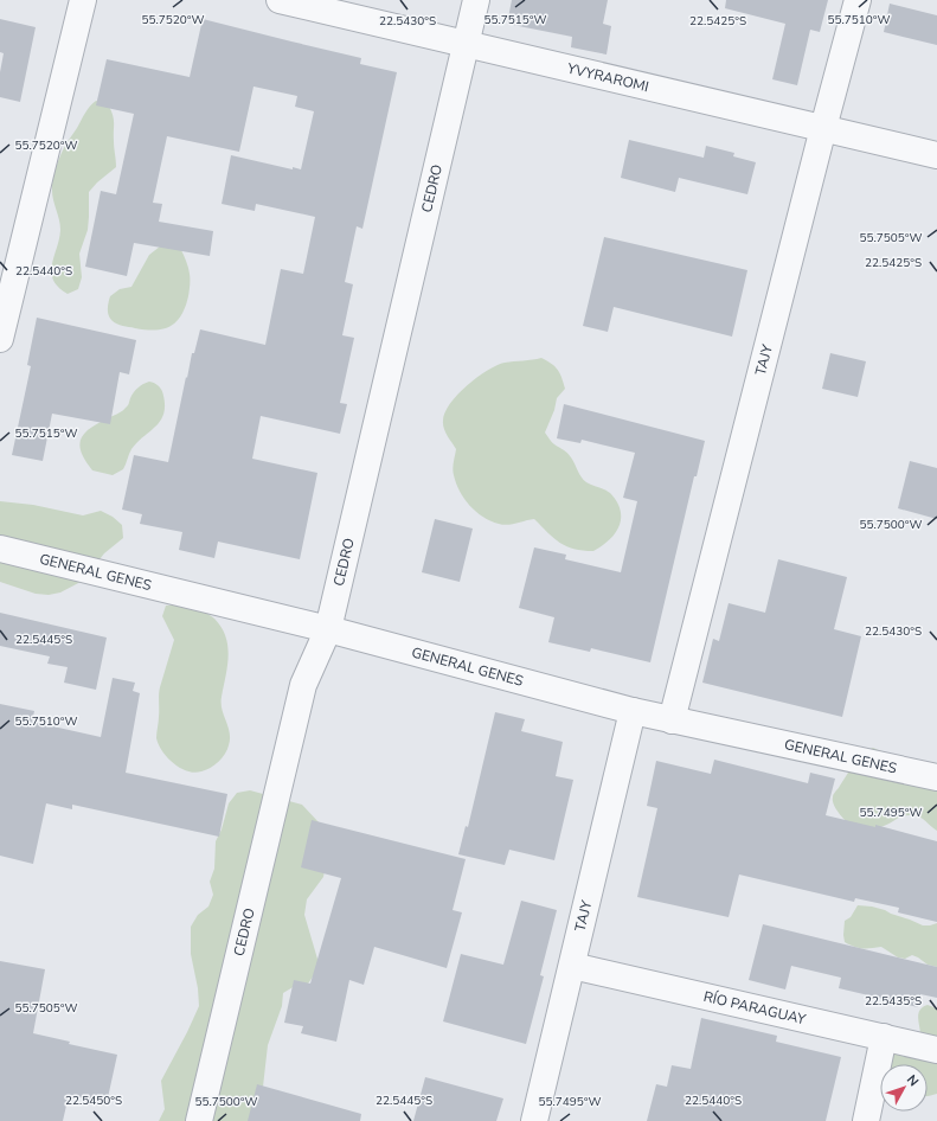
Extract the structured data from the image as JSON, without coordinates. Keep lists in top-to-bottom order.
{
  "streets": {
    "street": [
      "YVYRAROMI",
      "CEDRO",
      "TAJY",
      "GENERAL GENES",
      "RÍO PARAGUAY"
    ]
  },
  "crossings": [
    ["YVYRAROMI", "CEDRO"],
    ["YVYRAROMI", "TAJY"],
    ["CEDRO", "GENERAL GENES"],
    ["TAJY", "GENERAL GENES"],
    ["TAJY", "RÍO PARAGUAY"]
  ],
  "north": "top right",
  "coordinates": [
    "55.7520°W",
    "55.7515°W",
    "55.7510°W",
    "22.5430°S",
    "22.5425°S",
    "55.7505°W",
    "22.5440°S",
    "55.7500°W",
    "22.5445°S",
    "55.7495°W",
    "22.5435°S",
    "22.5450°S"
  ]
}
